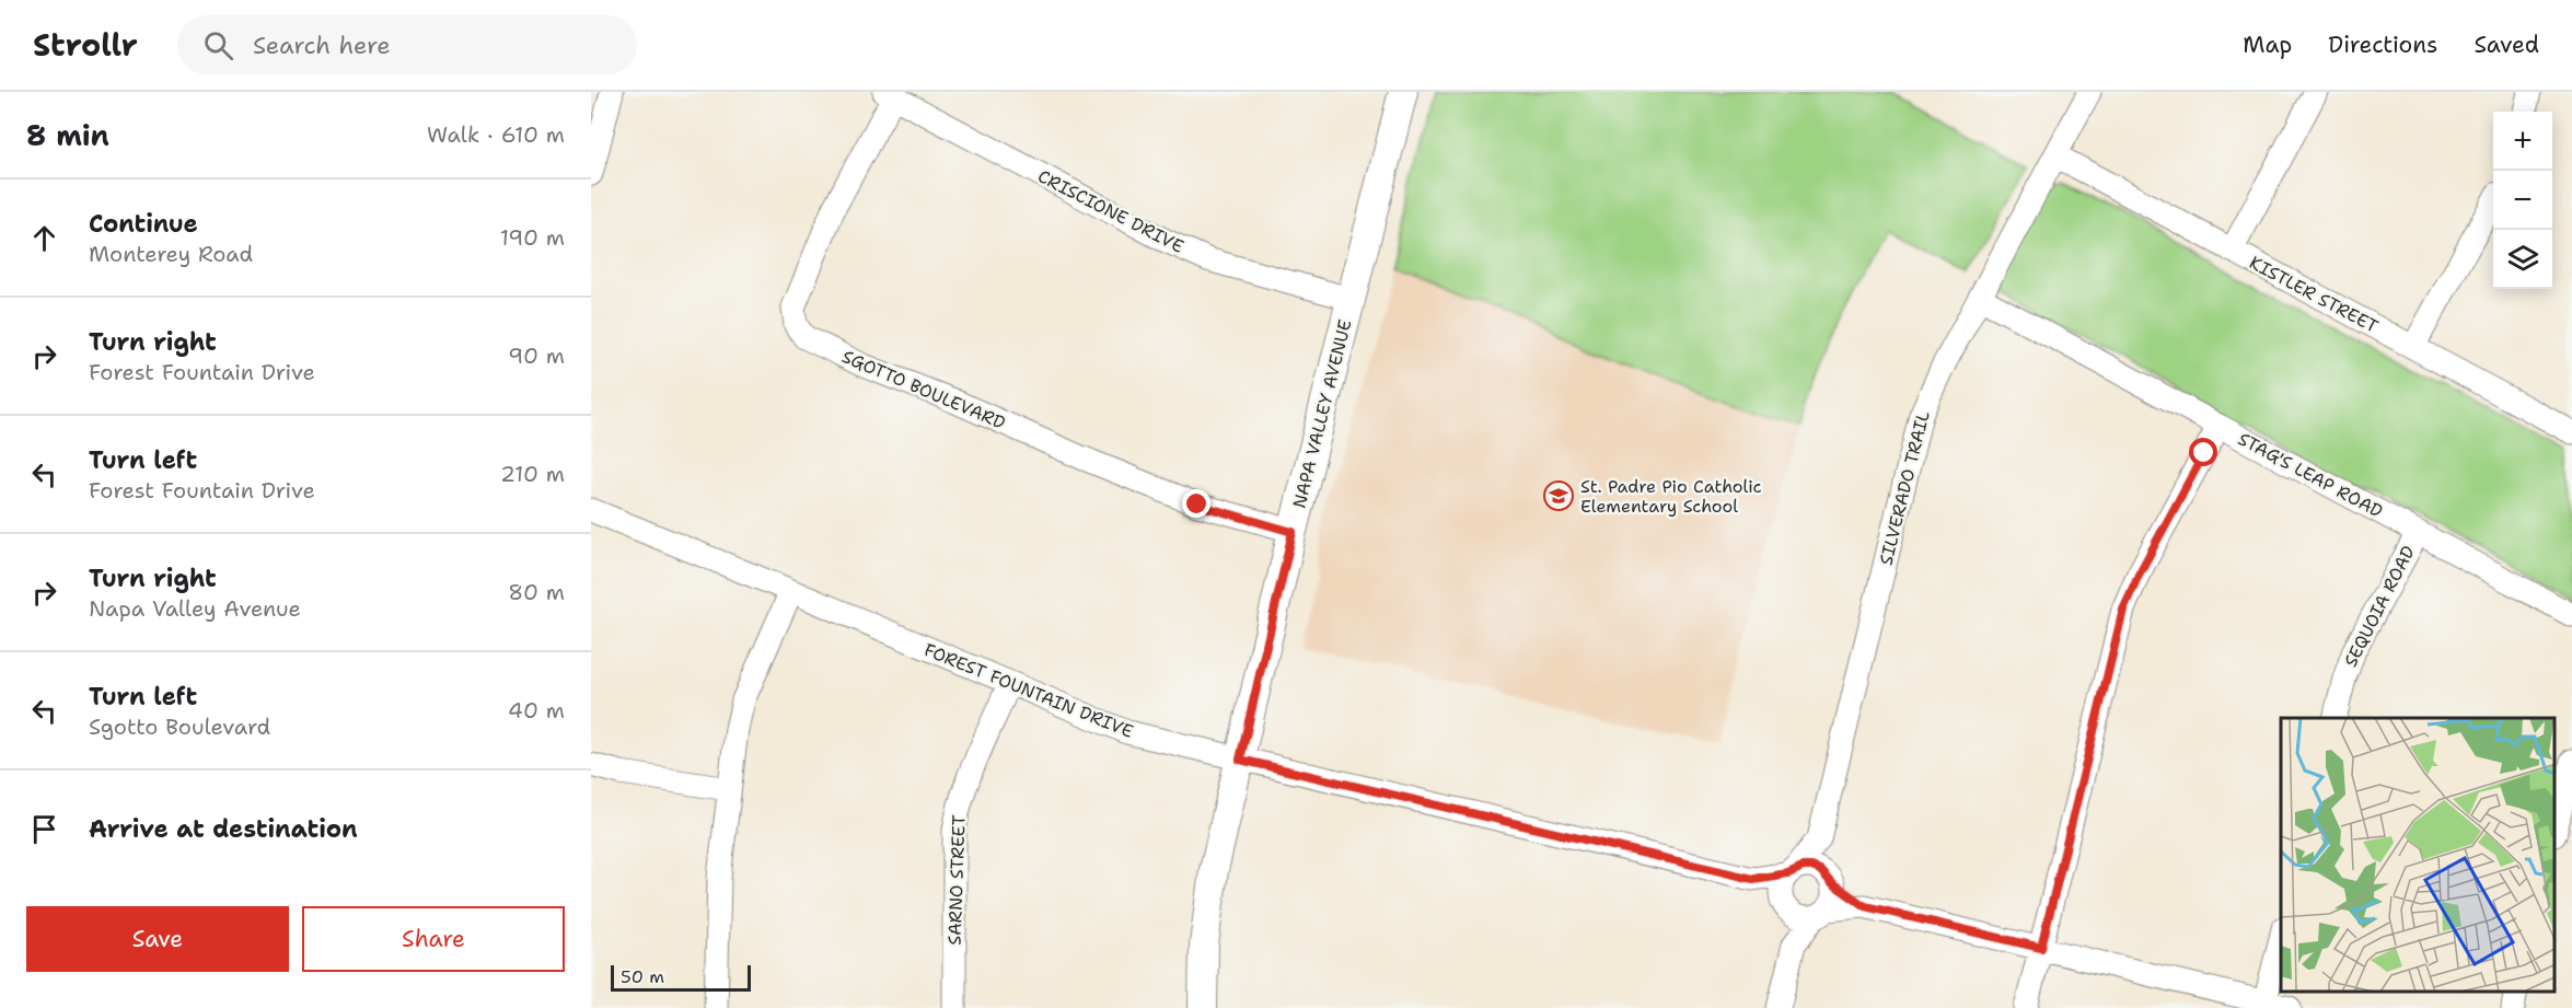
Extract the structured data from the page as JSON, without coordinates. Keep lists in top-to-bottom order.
{
  "streets": {
    "street": [
      "CRISCIONE DRIVE",
      "KISTLER STREET",
      "SGOTTO BOULEVARD",
      "NAPA VALLEY AVENUE",
      "STAG'S LEAP ROAD",
      "SILVERADO TRAIL",
      "SEQUOIA ROAD",
      "FOREST FOUNTAIN DRIVE",
      "SARNO STREET"
    ]
  },
  "crossings": [
    ["CRISCIONE DRIVE", "SGOTTO BOULEVARD"],
    ["CRISCIONE DRIVE", "NAPA VALLEY AVENUE"],
    ["KISTLER STREET", "SILVERADO TRAIL"],
    ["SGOTTO BOULEVARD", "NAPA VALLEY AVENUE"],
    ["NAPA VALLEY AVENUE", "FOREST FOUNTAIN DRIVE"],
    ["STAG'S LEAP ROAD", "SILVERADO TRAIL"],
    ["STAG'S LEAP ROAD", "SEQUOIA ROAD"],
    ["SILVERADO TRAIL", "FOREST FOUNTAIN DRIVE"],
    ["FOREST FOUNTAIN DRIVE", "SARNO STREET"]
  ],
  "places": {
    "school or university": ["St. Padre Pio Catholic Elementary School"]
  },
  "scale_bar": "50 m",
  "page": {
    "header": "Strollr",
    "search": "Search here",
    "nav": ["Map", "Directions", "Saved"],
    "heading": ["8 min", "Walk · 610 m"],
    "map_buttons": ["+", "−"],
    "list": [
      ["Continue", "Monterey Road", "190 m"],
      ["Turn right", "Forest Fountain Drive", "90 m"],
      ["Turn left", "Forest Fountain Drive", "210 m"],
      ["Turn right", "Napa Valley Avenue", "80 m"],
      ["Turn left", "Sgotto Boulevard", "40 m"],
      "Arrive at destination"
    ],
    "buttons": ["Save", "Share"],
    "scale": "50 m"
  }
}
